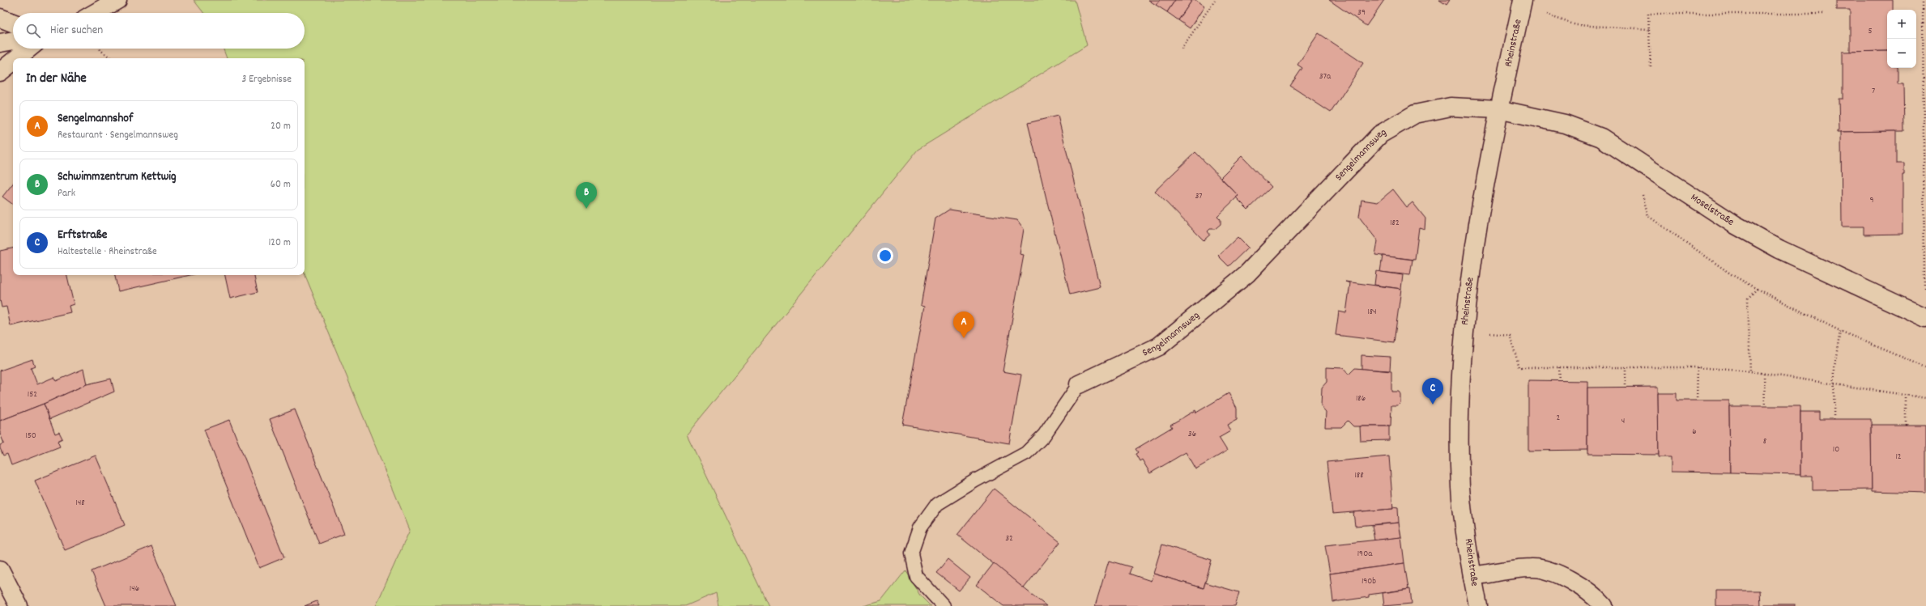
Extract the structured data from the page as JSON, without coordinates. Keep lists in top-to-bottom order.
{
  "streets": {
    "street": ["Rheinstraße", "Sengelmannsweg", "Moselstraße"]
  },
  "crossings": [
    ["Rheinstraße", "Sengelmannsweg"],
    ["Rheinstraße", "Moselstraße"],
    ["Sengelmannsweg", "Moselstraße"]
  ],
  "house_numbers": [
    "39",
    "5",
    "37a",
    "7",
    "37",
    "9",
    "182",
    "184",
    "152",
    "186",
    "2",
    "4",
    "6",
    "36",
    "150",
    "8",
    "10",
    "12",
    "188",
    "148",
    "32",
    "190a",
    "190b",
    "146"
  ],
  "page": {
    "map_buttons": ["+", "−"],
    "search": "Hier suchen",
    "heading": ["In der Nähe", "3 Ergebnisse"],
    "list": [
      {
        "mark": "A",
        "name": "Sengelmannshof",
        "note": "Restaurant · Sengelmannsweg",
        "value": "20 m"
      },
      {
        "mark": "B",
        "name": "Schwimmzentrum Kettwig",
        "note": "Park",
        "value": "60 m"
      },
      {
        "mark": "C",
        "name": "Erftstraße",
        "note": "Haltestelle · Rheinstraße",
        "value": "120 m"
      }
    ],
    "pins": ["B", "A", "C"]
  }
}
